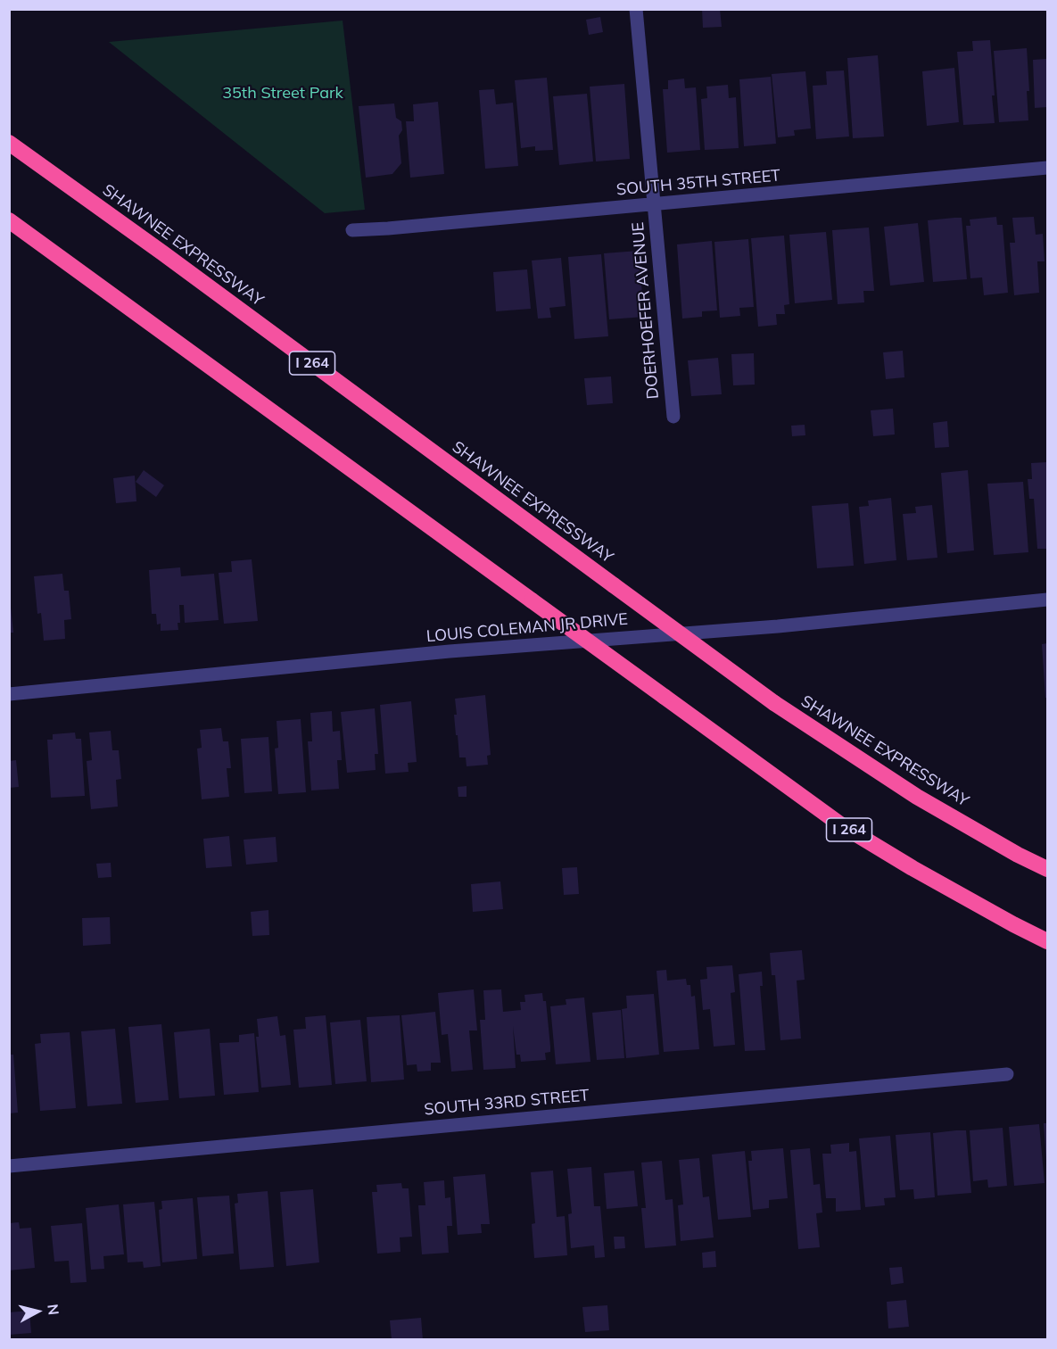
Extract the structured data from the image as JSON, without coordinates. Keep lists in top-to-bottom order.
{
  "streets": {
    "highway": ["SHAWNEE EXPRESSWAY", "I 264"],
    "street": [
      "SOUTH 35TH STREET",
      "DOERHOEFER AVENUE",
      "LOUIS COLEMAN JR DRIVE",
      "SOUTH 33RD STREET"
    ]
  },
  "crossings": [
    ["SOUTH 35TH STREET", "DOERHOEFER AVENUE"]
  ],
  "parks": ["35th Street Park"],
  "north": "right"
}
